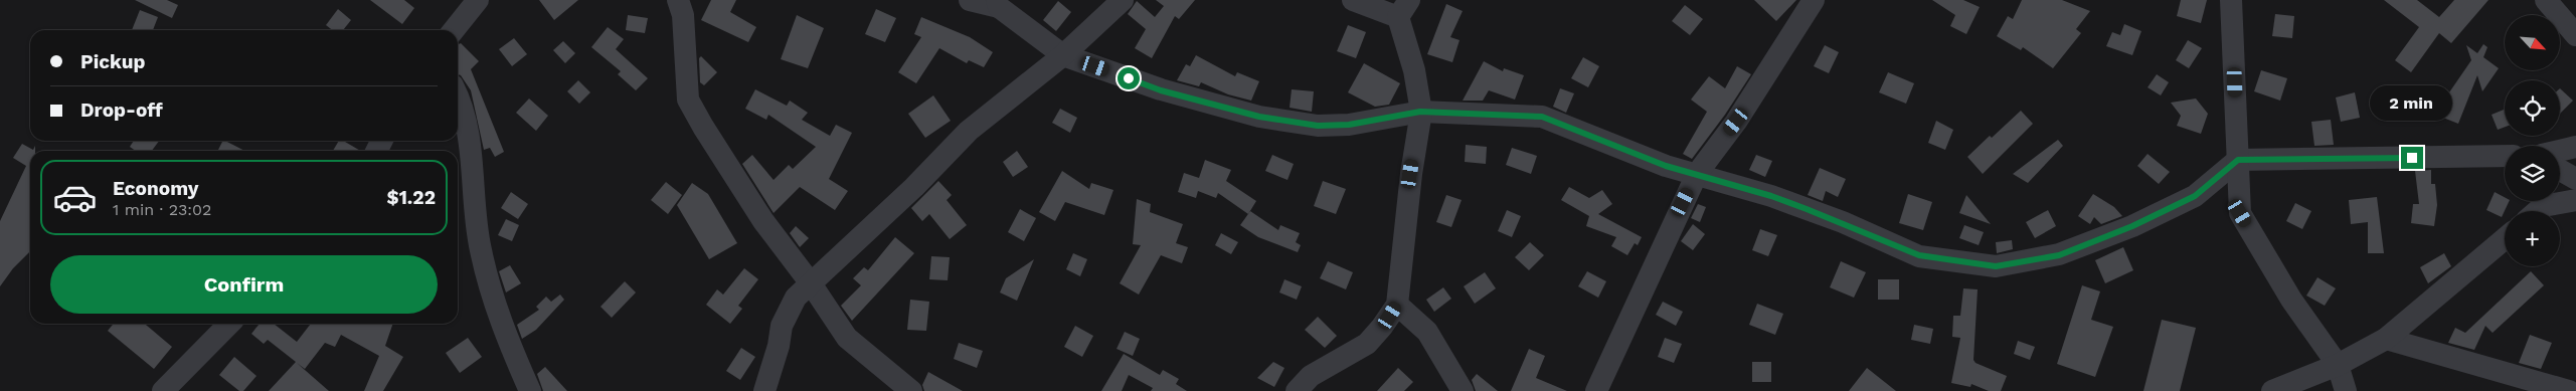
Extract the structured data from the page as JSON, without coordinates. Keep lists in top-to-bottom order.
{
  "north": "bottom right",
  "page": {
    "map_buttons": "+",
    "banner": ["Pickup", "Drop-off"],
    "bubble": "2 min",
    "list": [
      {
        "name": "Economy",
        "note": "1 min · 23:02",
        "value": "$1.22"
      }
    ],
    "buttons": "Confirm"
  }
}
